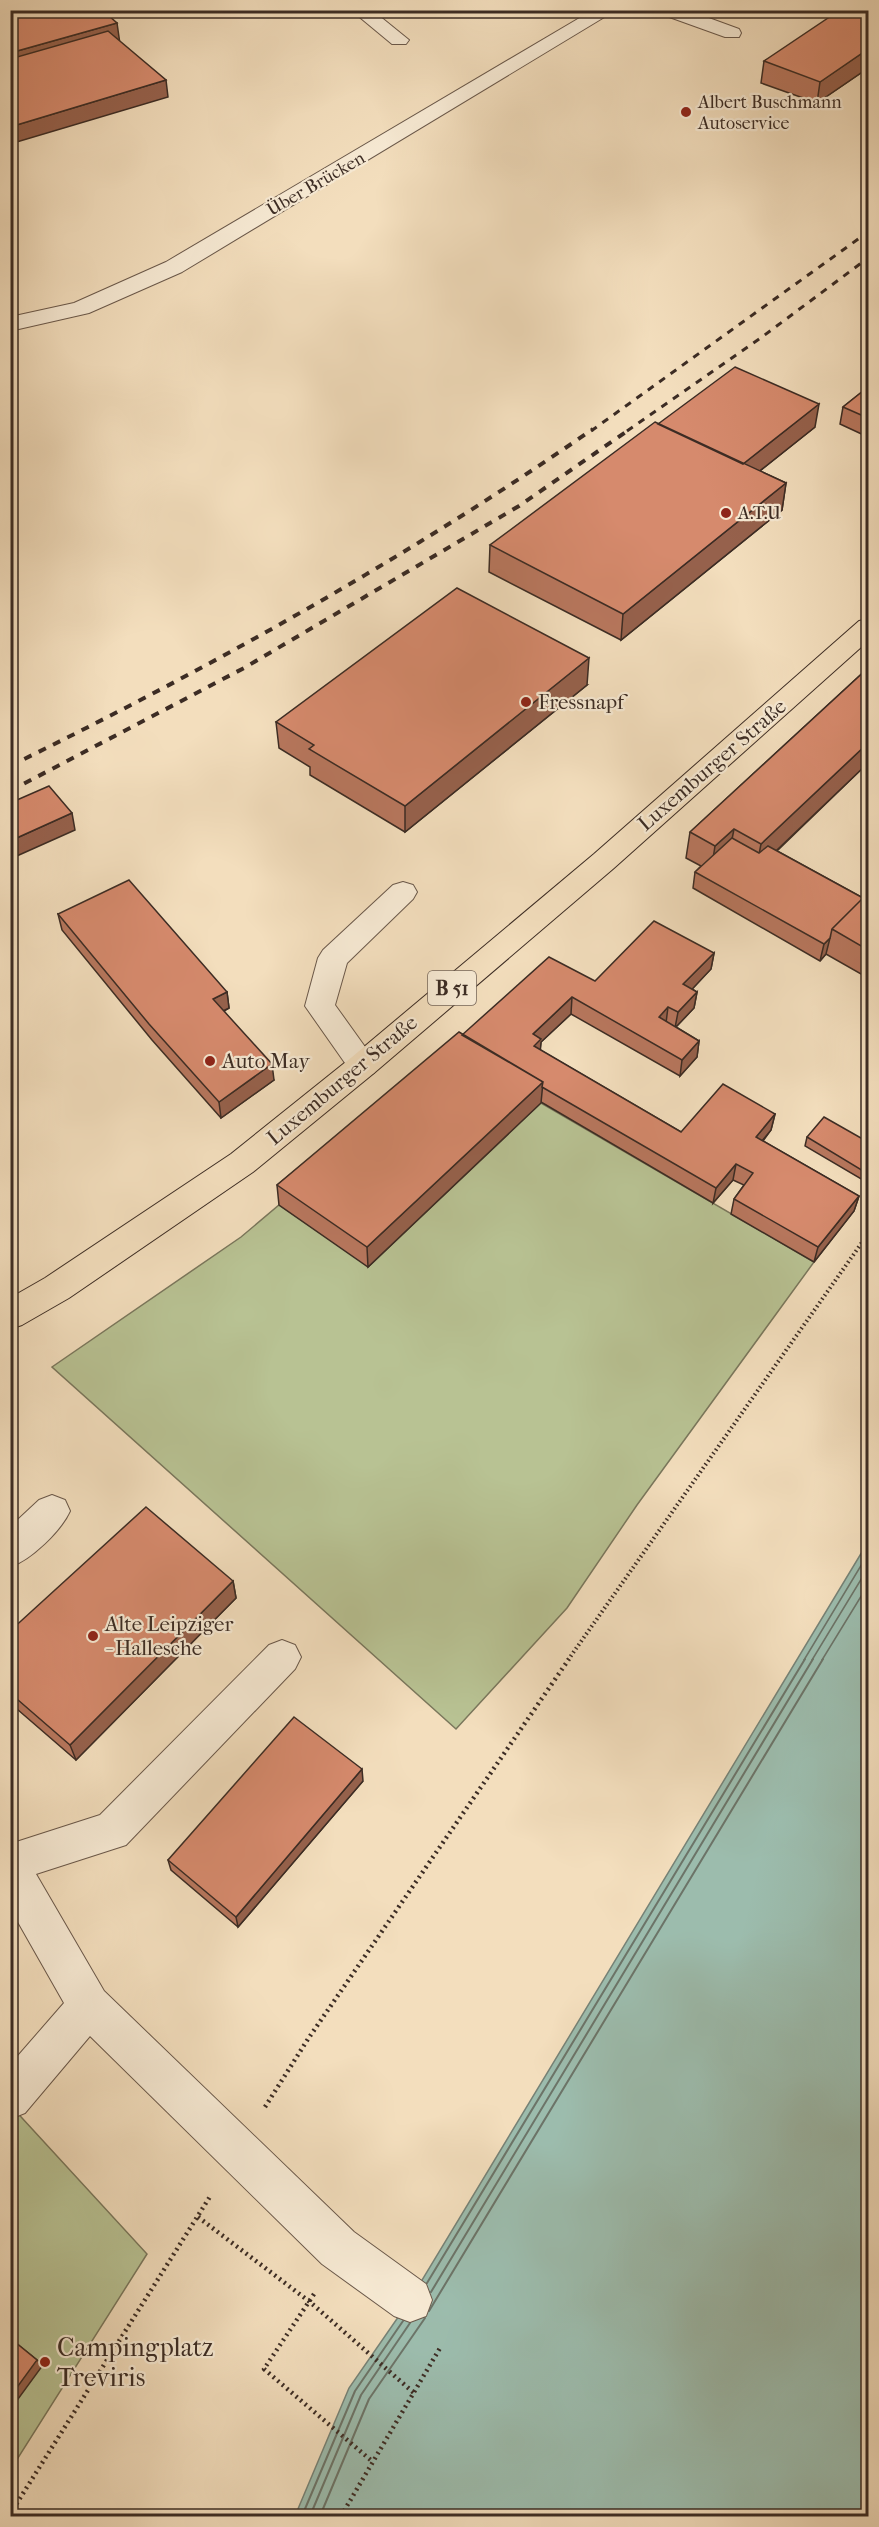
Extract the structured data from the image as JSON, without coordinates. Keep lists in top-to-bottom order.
{
  "streets": {
    "main road": ["Luxemburger Straße", "B 51"],
    "street": ["Über Brücken"]
  },
  "places": [
    "Albert Buschmann Autoservice",
    "A.T.U",
    "Fressnapf",
    "Auto May",
    "Alte Leipziger - Hallesche",
    "Campingplatz Treviris"
  ]
}
